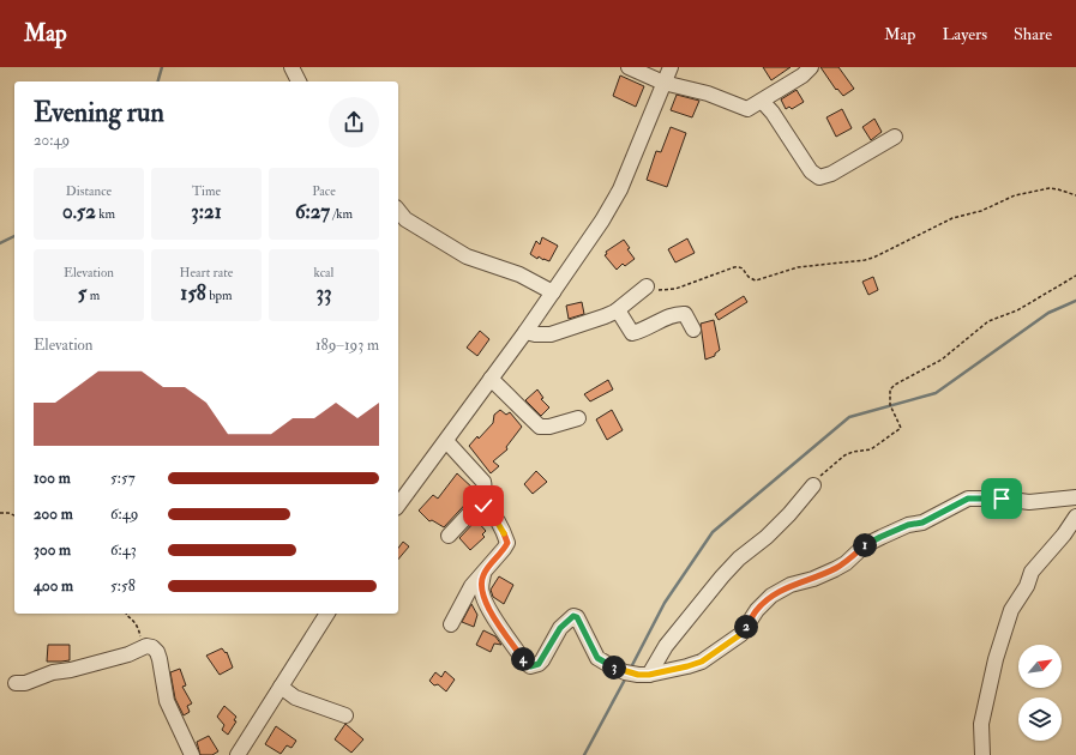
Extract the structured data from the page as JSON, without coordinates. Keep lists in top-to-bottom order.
{
  "north": "top right",
  "page": {
    "header": "Map",
    "nav": ["Map", "Layers", "Share"],
    "heading": ["Evening run", "20:49"],
    "stats": [
      ["Distance", "0.52 km"],
      ["Time", "3:21"],
      ["Pace", "6:27 /km"],
      ["Elevation", "5 m"],
      ["Heart rate", "158 bpm"],
      ["kcal", "33"]
    ],
    "chart": ["Elevation", "189–193 m"],
    "list": [
      {
        "name": "100 m",
        "note": "5:57"
      },
      {
        "name": "200 m",
        "note": "6:49"
      },
      {
        "name": "300 m",
        "note": "6:43"
      },
      {
        "name": "400 m",
        "note": "5:58"
      }
    ],
    "pins": [
      "1",
      "2",
      "4",
      "3"
    ]
  }
}
